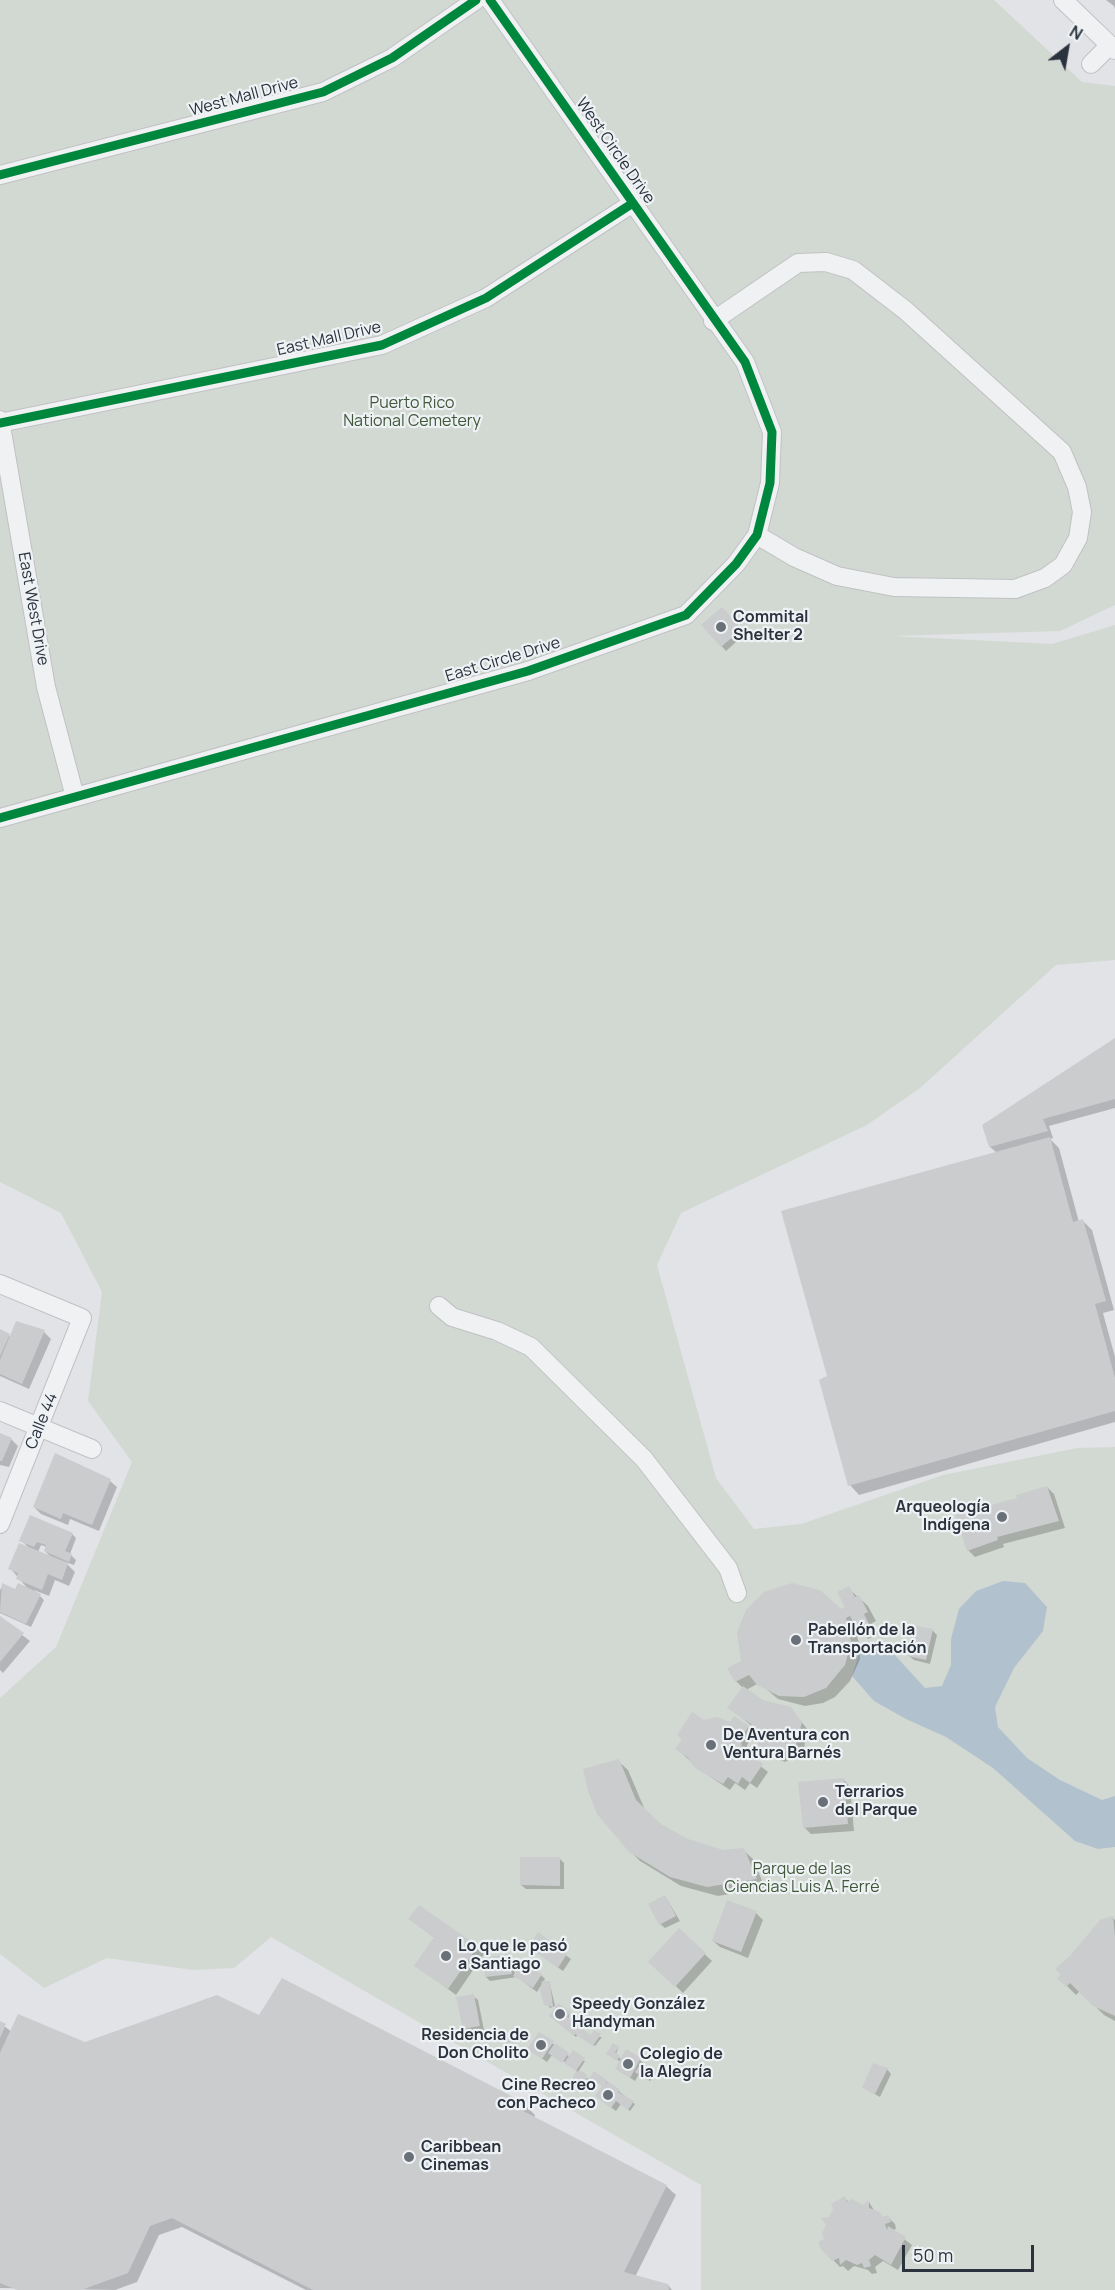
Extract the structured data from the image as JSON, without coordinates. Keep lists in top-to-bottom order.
{
  "streets": {
    "street": [
      "West Mall Drive",
      "West Circle Drive",
      "East Mall Drive",
      "East West Drive",
      "East Circle Drive",
      "Calle 44"
    ]
  },
  "crossings": [
    ["West Circle Drive", "East Mall Drive"],
    ["West Circle Drive", "East Circle Drive"],
    ["East Mall Drive", "East West Drive"],
    ["East West Drive", "East Circle Drive"]
  ],
  "parks": ["Puerto Rico National Cemetery", "Parque de las Ciencias Luis A. Ferré"],
  "places": [
    "Commital Shelter 2",
    "Arqueología Indígena",
    "Pabellón de la Transportación",
    "De Aventura con Ventura Barnés",
    "Terrarios del Parque",
    "Lo que le pasó a Santiago",
    "Speedy González Handyman",
    "Residencia de Don Cholito",
    "Colegio de la Alegría",
    "Cine Recreo con Pacheco",
    "Caribbean Cinemas"
  ],
  "scale_bar": "50 m",
  "north": "top right"
}
